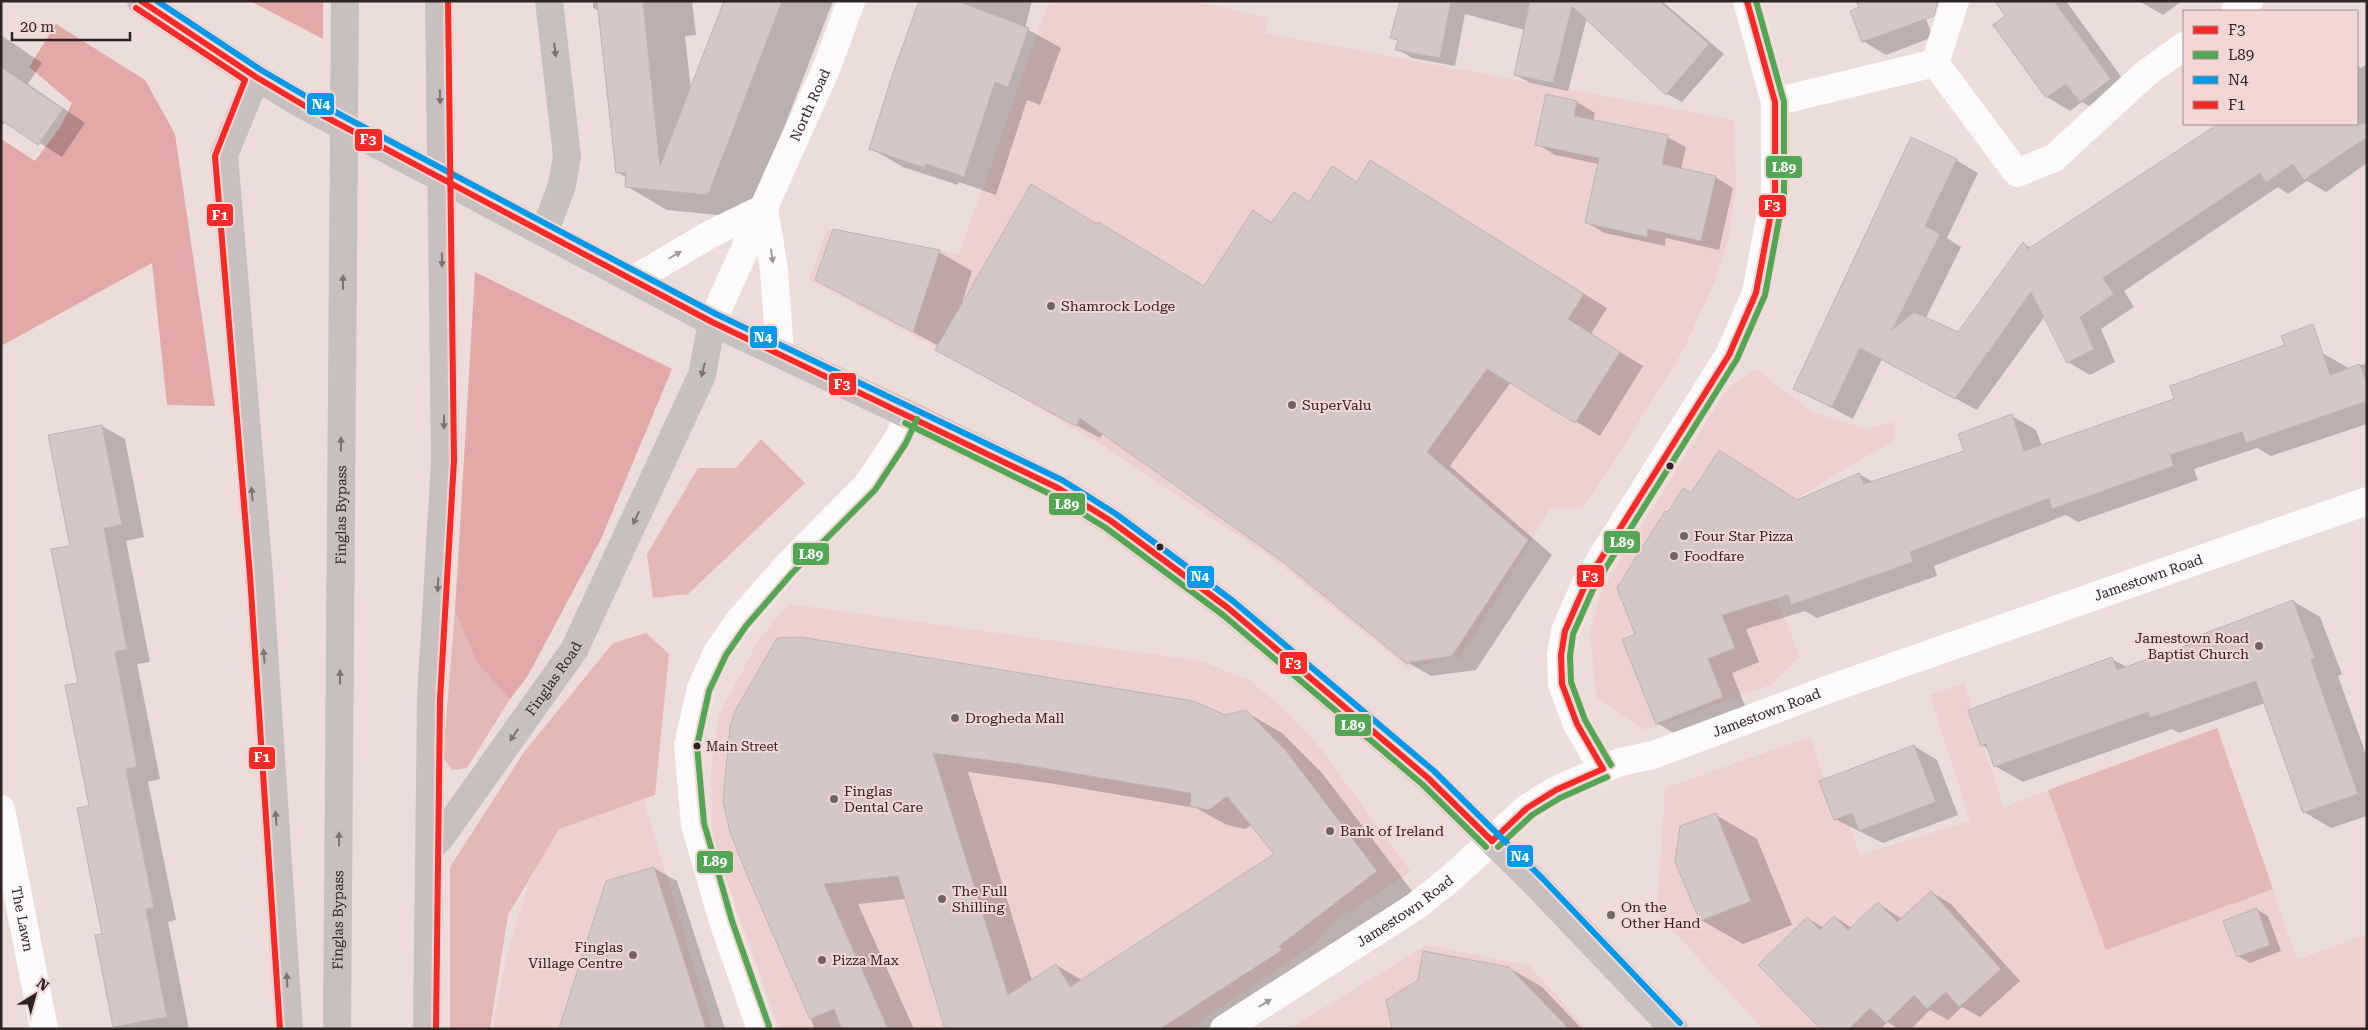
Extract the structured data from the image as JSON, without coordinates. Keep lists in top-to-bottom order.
{
  "streets": {
    "main road": ["Finglas Bypass", "Finglas Road"],
    "street": ["North Road", "Jamestown Road", "The Lawn"]
  },
  "crossings": [
    ["North Road", "Finglas Road"]
  ],
  "one_way": ["Finglas Road"],
  "places": [
    "Shamrock Lodge",
    "SuperValu",
    "Four Star Pizza",
    "Foodfare",
    "Jamestown Road Baptist Church",
    "Drogheda Mall",
    "Main Street",
    "Finglas Dental Care",
    "Bank of Ireland",
    "The Full Shilling",
    "On the Other Hand",
    "Finglas Village Centre",
    "Pizza Max"
  ],
  "lines": [
    "transit line F3",
    "transit line L89",
    "transit line N4",
    "transit line F1"
  ],
  "legend": [
    "F3",
    "L89",
    "N4",
    "F1"
  ],
  "scale_bar": "20 m",
  "north": "top right"
}
